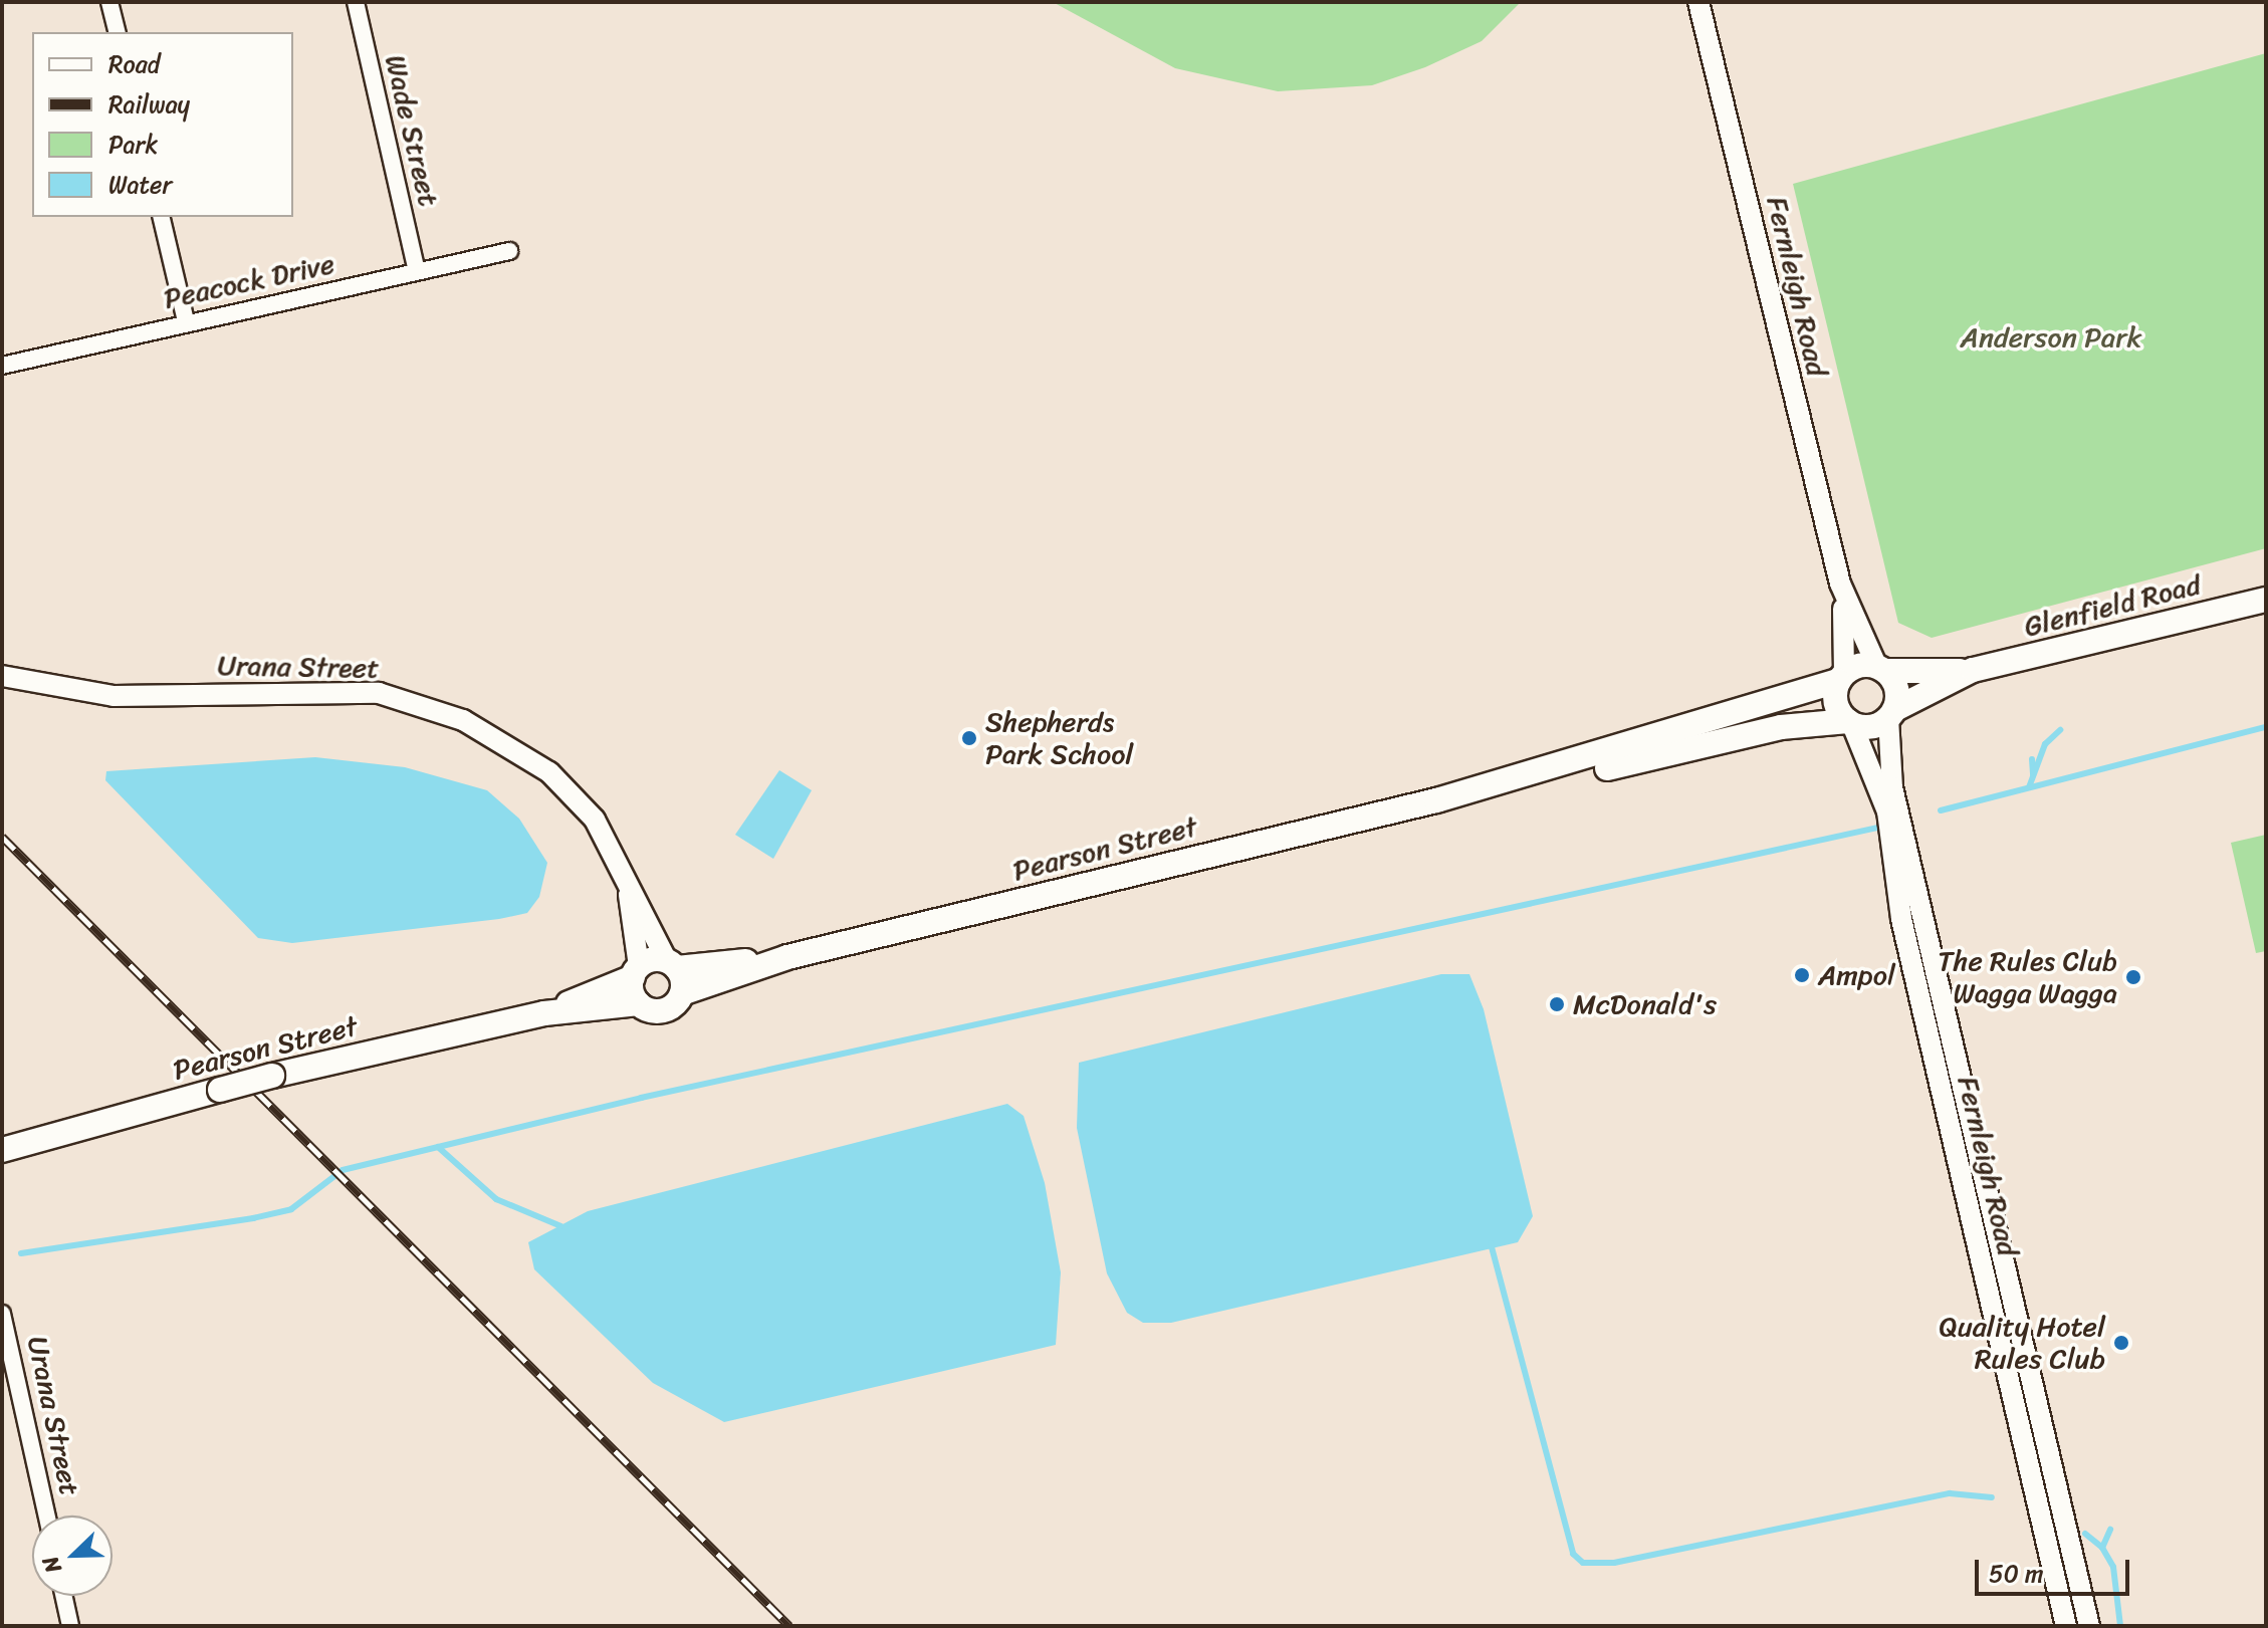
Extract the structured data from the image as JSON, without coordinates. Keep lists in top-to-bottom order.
{
  "streets": {
    "main road": ["Glenfield Road", "Pearson Street"],
    "street": [
      "Wade Street",
      "Peacock Drive",
      "Fernleigh Road",
      "Urana Street"
    ]
  },
  "crossings": [
    ["Wade Street", "Peacock Drive"],
    ["Fernleigh Road", "Glenfield Road"],
    ["Fernleigh Road", "Pearson Street"],
    ["Glenfield Road", "Pearson Street"],
    ["Urana Street", "Pearson Street"]
  ],
  "parks": ["Anderson Park"],
  "places": [
    "Shepherds Park School",
    "Ampol",
    "The Rules Club Wagga Wagga",
    "McDonald's",
    "Quality Hotel Rules Club"
  ],
  "legend": [
    "Road",
    "Railway",
    "Park",
    "Water"
  ],
  "scale_bar": "50 m",
  "north": "bottom left"
}
